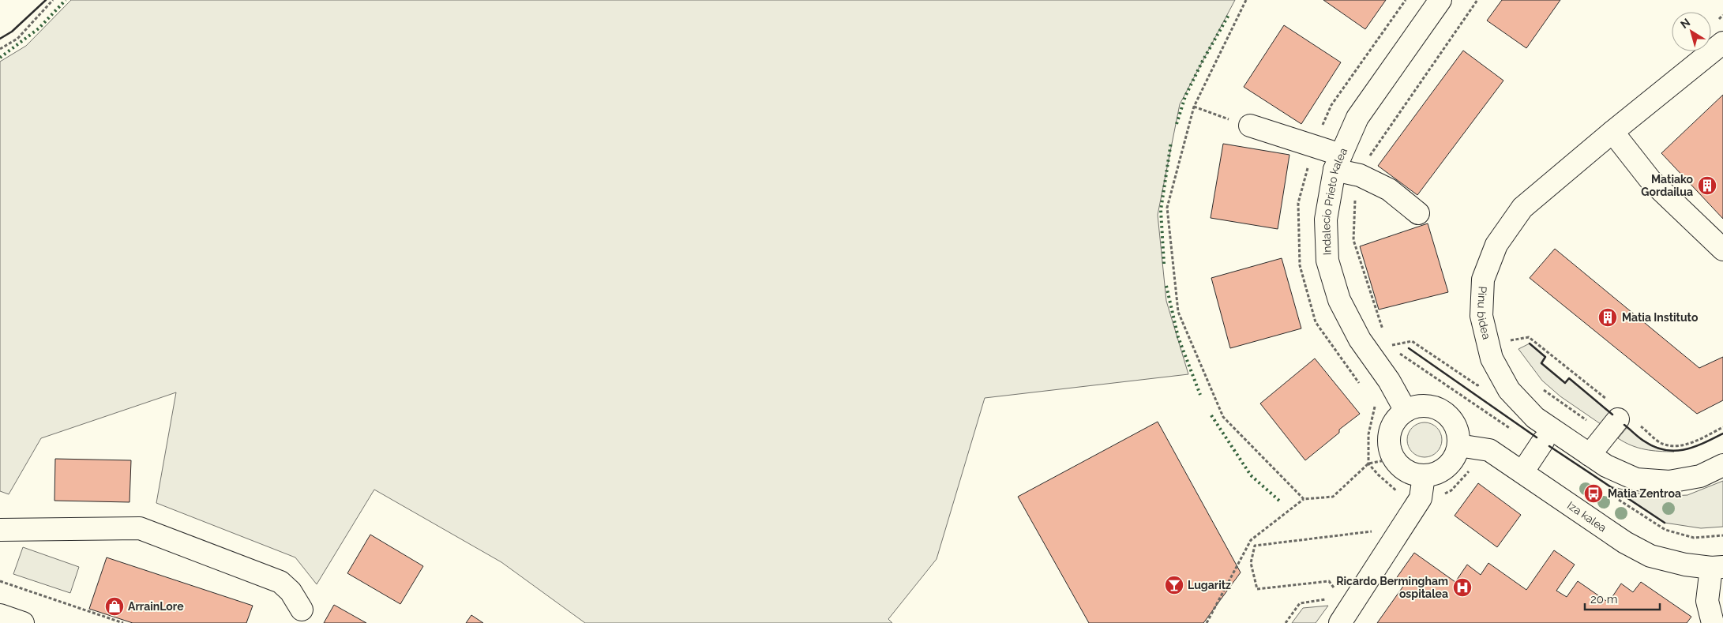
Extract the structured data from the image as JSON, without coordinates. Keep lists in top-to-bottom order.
{
  "streets": {
    "street": ["Indalecio Prieto kalea", "Pinu bidea", "Iza kalea"]
  },
  "crossings": [
    ["Indalecio Prieto kalea", "Iza kalea"]
  ],
  "places": {
    "building": ["Matiako Gordailua", "Matia Instituto"],
    "bus stop": ["Matia Zentroa"],
    "bar": ["Lugaritz"],
    "hospital": ["Ricardo Bermingham ospitalea"],
    "shop": ["ArrainLore"]
  },
  "scale_bar": "20 m",
  "north": "top left"
}
